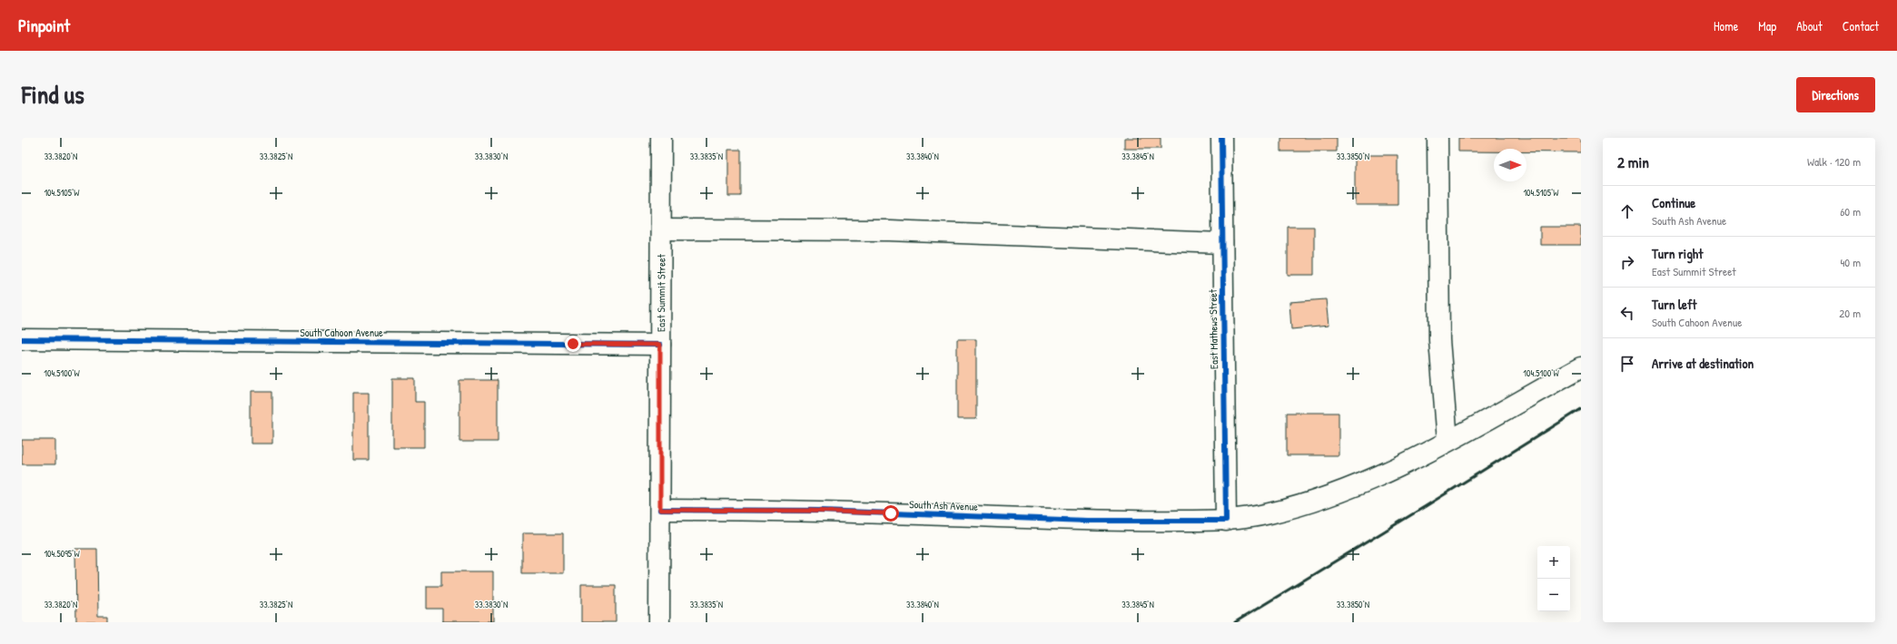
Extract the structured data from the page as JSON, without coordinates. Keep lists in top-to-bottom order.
{
  "streets": {
    "street": [
      "East Summit Street",
      "East Mathews Street",
      "South Cahoon Avenue",
      "South Ash Avenue"
    ]
  },
  "crossings": [
    ["East Summit Street", "South Cahoon Avenue"],
    ["East Summit Street", "South Ash Avenue"],
    ["East Mathews Street", "South Ash Avenue"]
  ],
  "north": "right",
  "page": {
    "header": "Pinpoint",
    "nav": [
      "Home",
      "Map",
      "About",
      "Contact"
    ],
    "title": "Find us",
    "buttons": "Directions",
    "heading": ["2 min", "Walk · 120 m"],
    "list": [
      ["Continue", "South Ash Avenue", "60 m"],
      ["Turn right", "East Summit Street", "40 m"],
      ["Turn left", "South Cahoon Avenue", "20 m"],
      "Arrive at destination"
    ],
    "map_buttons": ["+", "−"]
  },
  "coordinates": [
    "33.3820°N",
    "33.3825°N",
    "33.3830°N",
    "33.3835°N",
    "33.3840°N",
    "33.3845°N",
    "33.3850°N",
    "104.5105°W",
    "104.5100°W",
    "104.5095°W"
  ]
}
